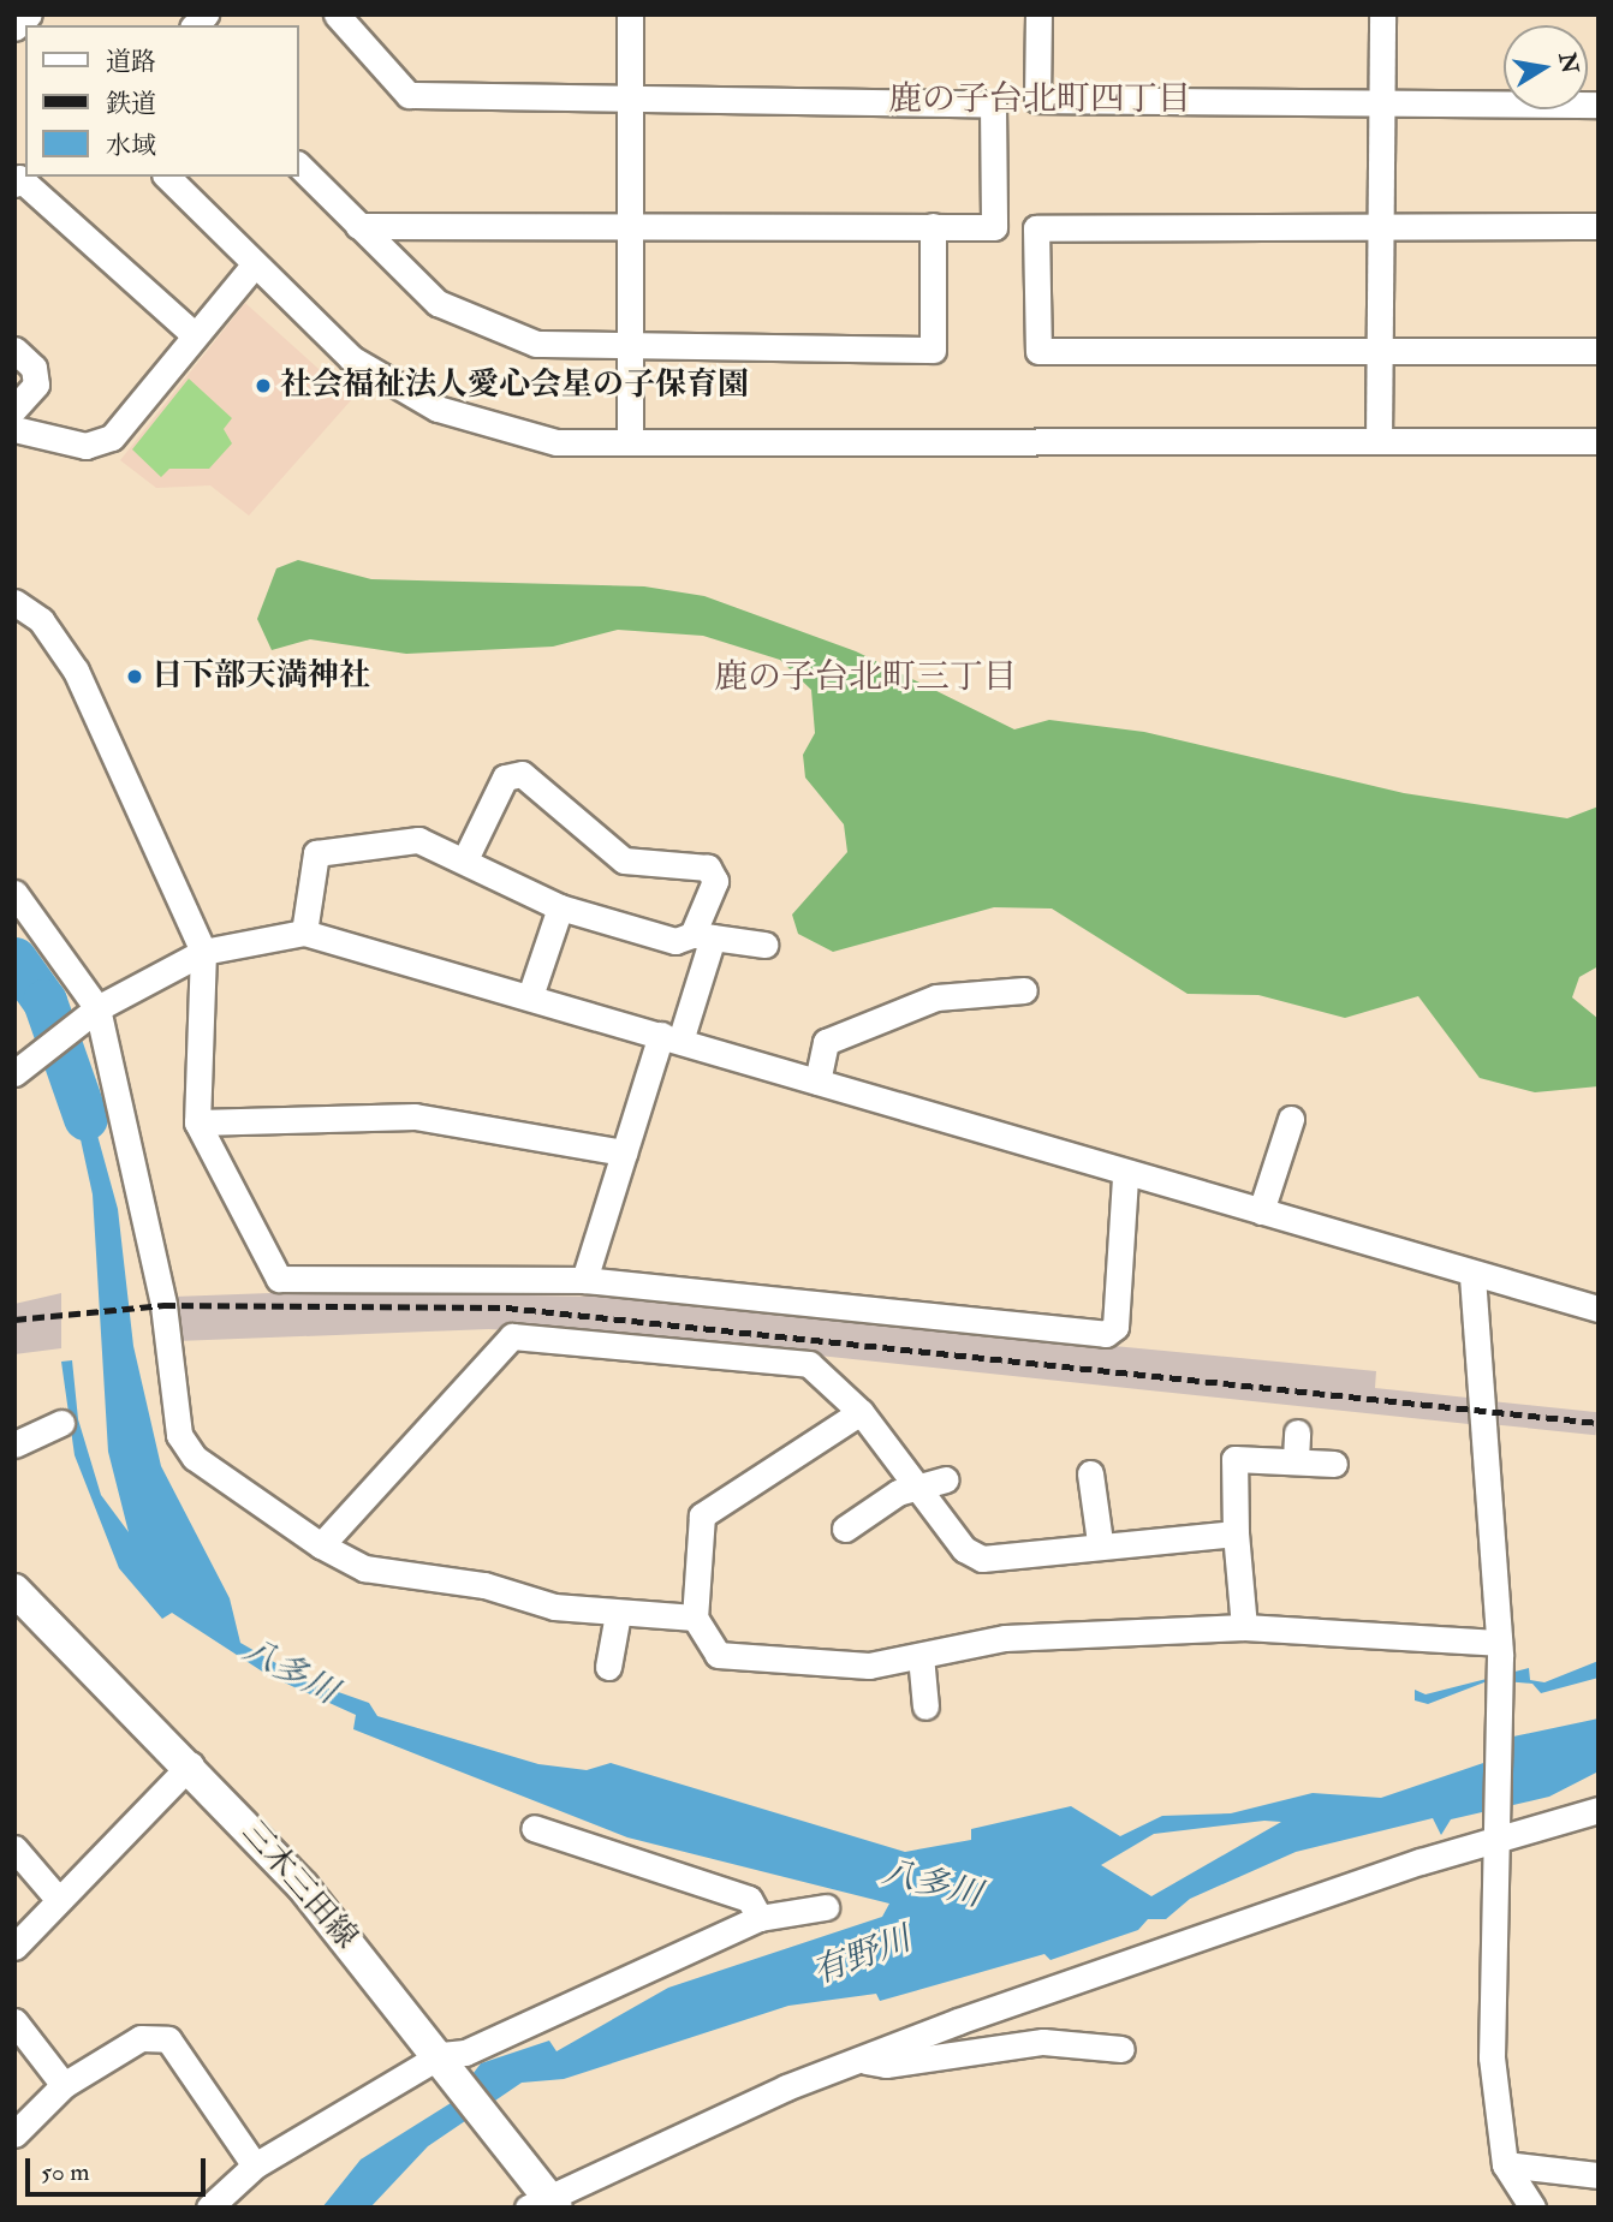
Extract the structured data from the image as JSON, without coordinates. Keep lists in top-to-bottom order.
{
  "streets": {
    "main road": ["三木三田線"]
  },
  "districts": ["鹿の子台北町四丁目", "鹿の子台北町三丁目"],
  "water": ["八多川", "有野川"],
  "places": ["社会福祉法人愛心会星の子保育園", "日下部天満神社"],
  "legend": ["道路", "鉄道", "水域"],
  "scale_bar": "50 m",
  "north": "right"
}
